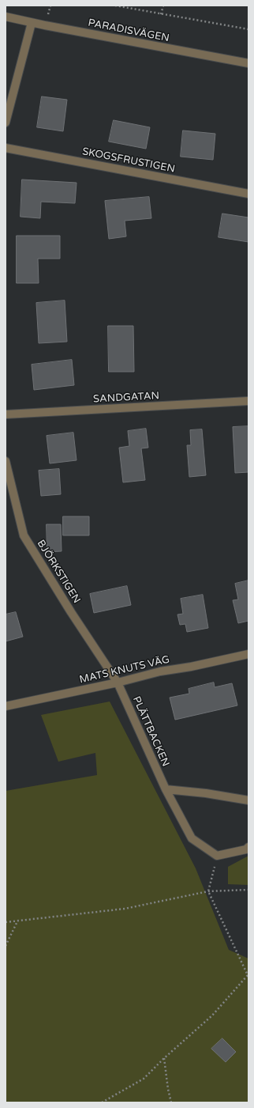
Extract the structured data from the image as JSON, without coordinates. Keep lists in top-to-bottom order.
{
  "streets": {
    "street": [
      "PARADISVÄGEN",
      "SKOGSFRUSTIGEN",
      "SANDGATAN",
      "BJÖRKSTIGEN",
      "MATS KNUTS VÄG",
      "PLÄTTBACKEN"
    ]
  },
  "crossings": [
    ["BJÖRKSTIGEN", "MATS KNUTS VÄG"],
    ["BJÖRKSTIGEN", "PLÄTTBACKEN"],
    ["MATS KNUTS VÄG", "PLÄTTBACKEN"]
  ]
}
